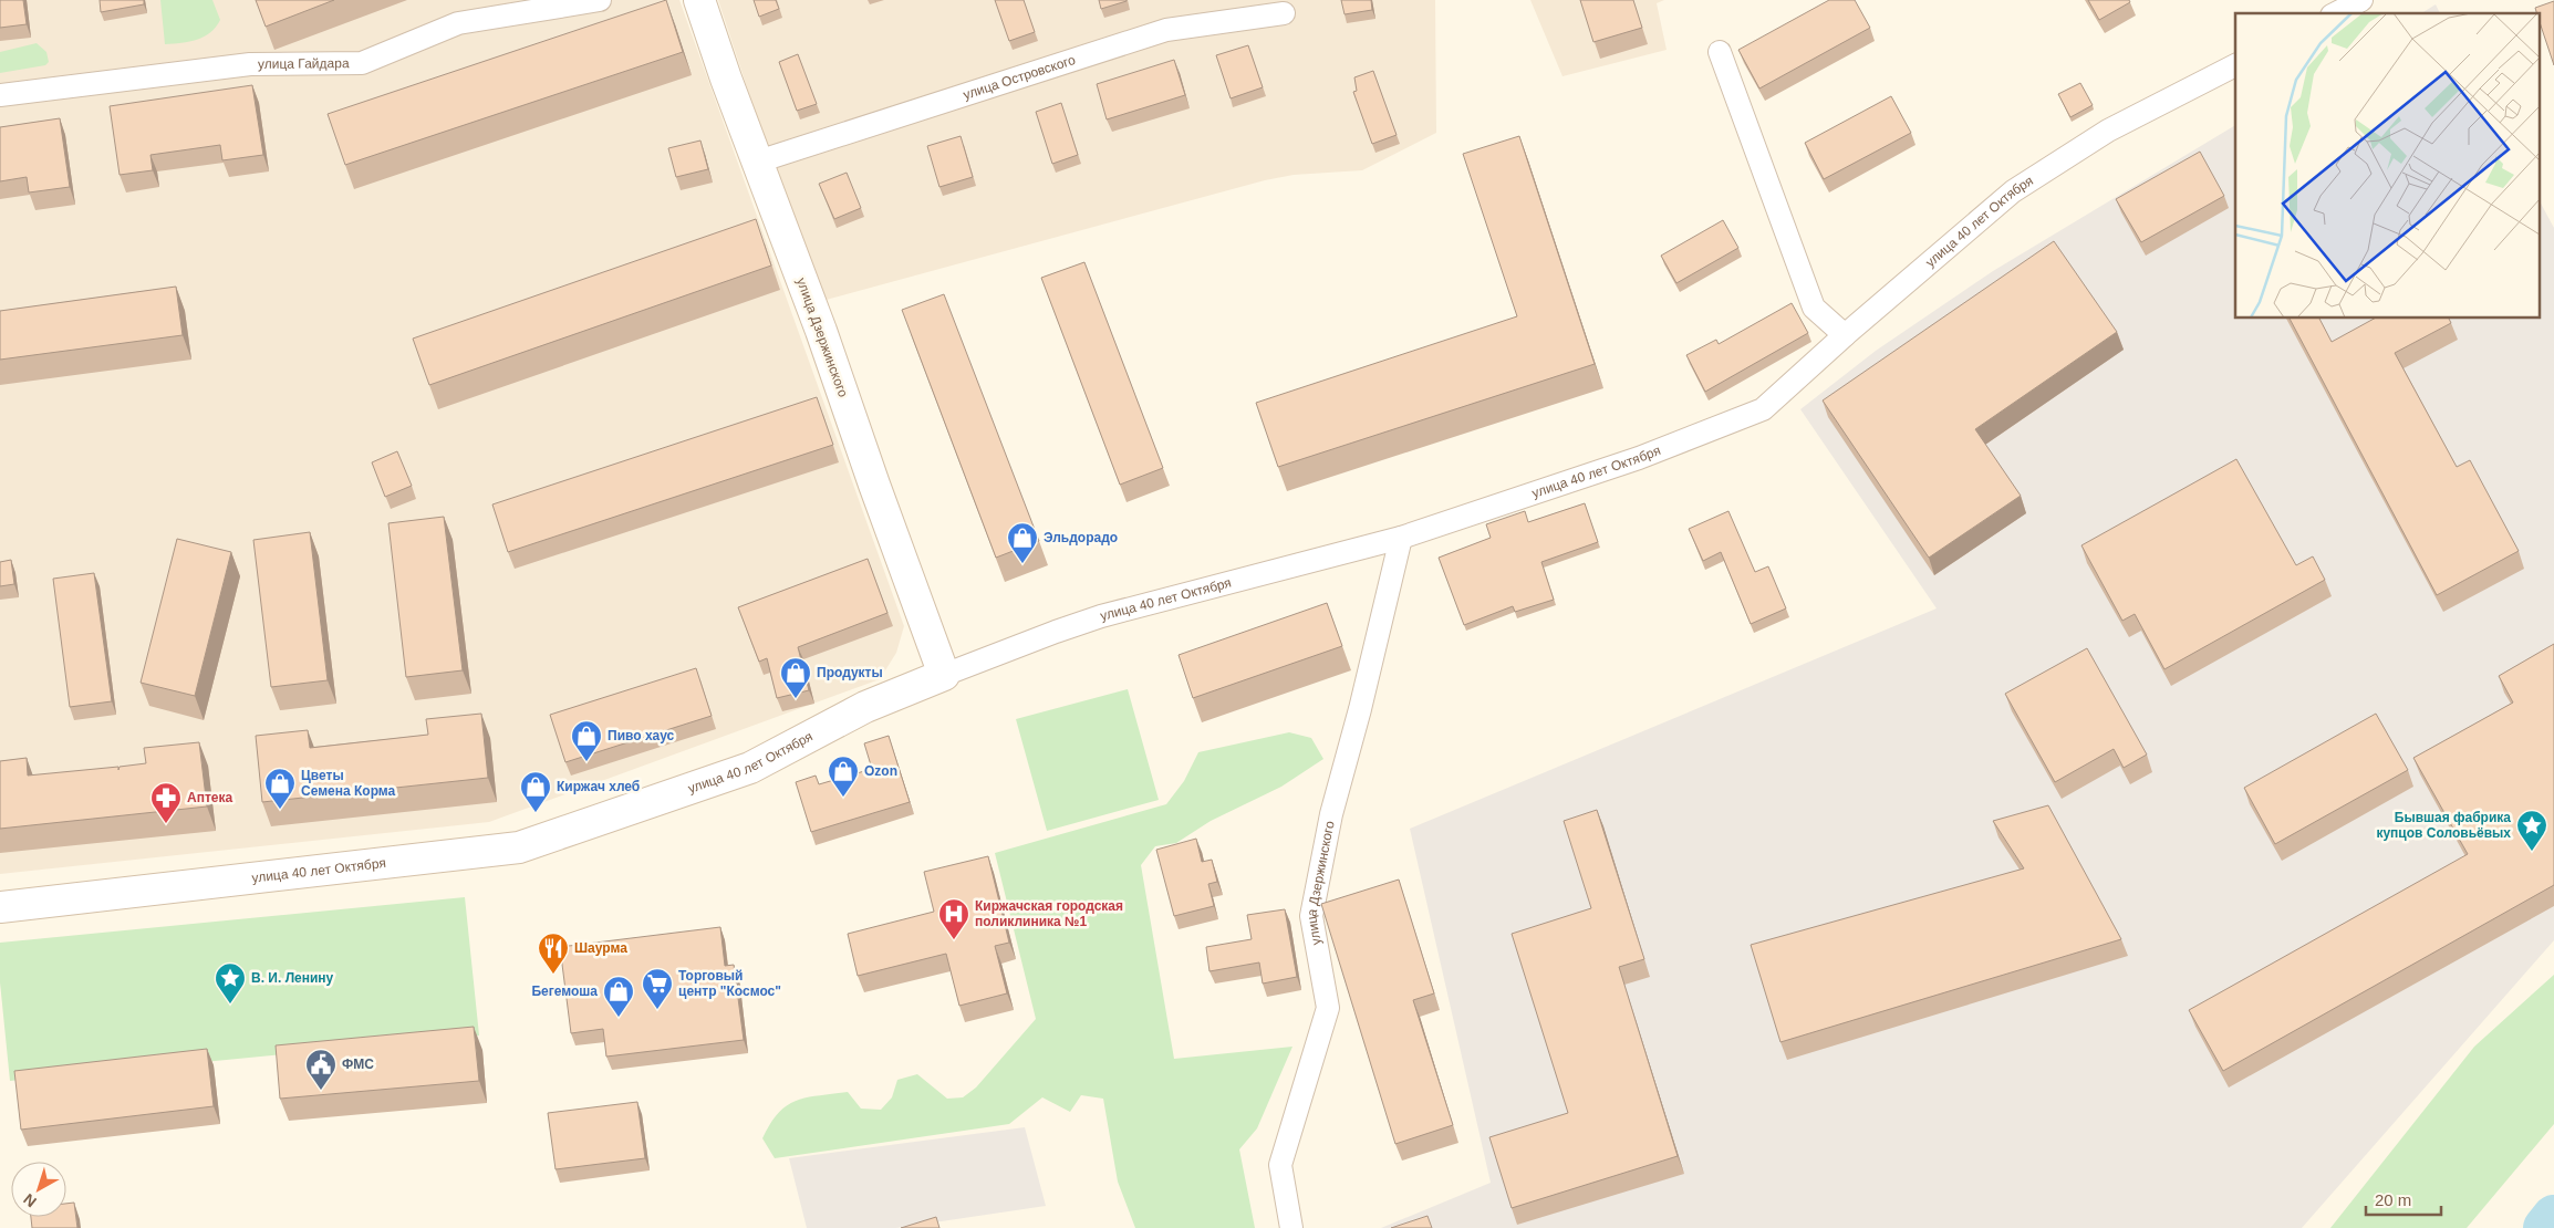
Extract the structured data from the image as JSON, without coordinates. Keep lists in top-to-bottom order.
{
  "streets": {
    "street": [
      "улица Гайдара",
      "улица Островского",
      "улица 40 лет Октября",
      "улица Дзержинского"
    ]
  },
  "crossings": [
    ["улица Островского", "улица Дзержинского"],
    ["улица 40 лет Октября", "улица Дзержинского"]
  ],
  "places": {
    "shop": [
      "Эльдорадо",
      "Продукты",
      "Пиво хаус",
      "Ozon",
      "Цветы Семена Корма",
      "Киржач хлеб",
      "Бегемоша"
    ],
    "pharmacy": ["Аптека"],
    "place": ["Бывшая фабрика купцов Соловьёвых", "В. И. Ленину"],
    "hospital": ["Киржачская городская поликлиника №1"],
    "restaurant": ["Шаурма"],
    "supermarket": ["Торговый центр \"Космос\""],
    "public building": ["ФМС"]
  },
  "scale_bar": "20 m",
  "north": "bottom left"
}
